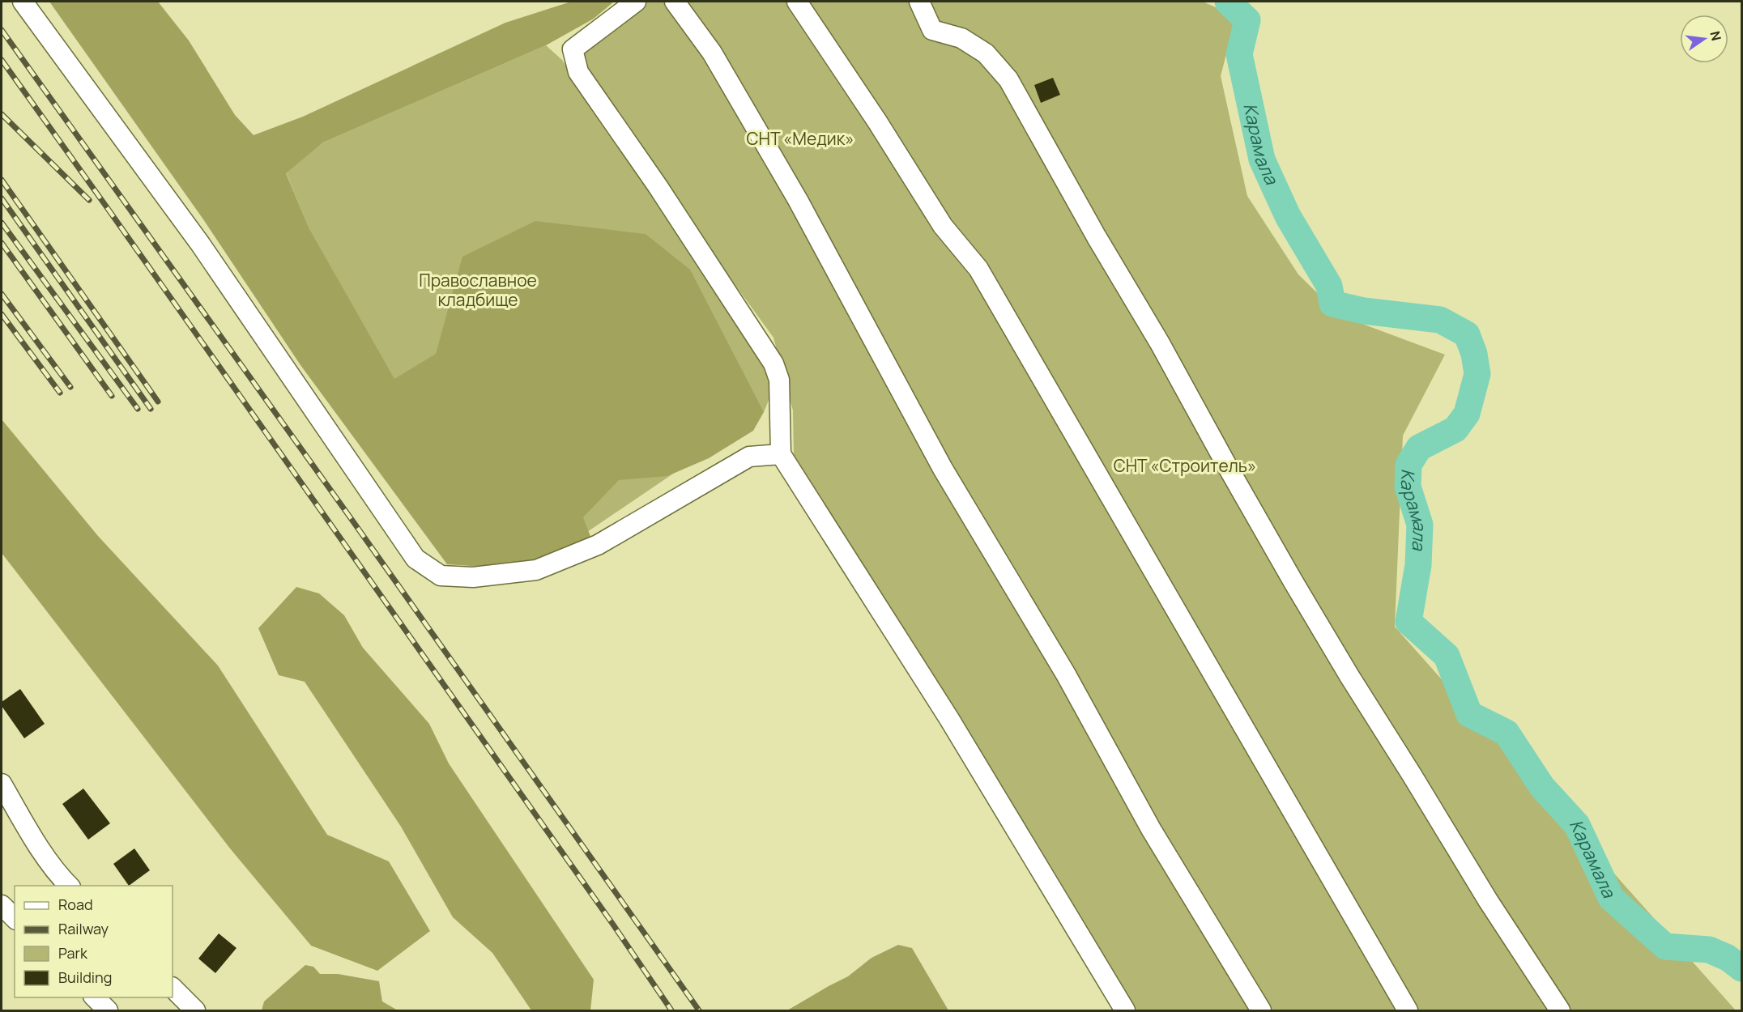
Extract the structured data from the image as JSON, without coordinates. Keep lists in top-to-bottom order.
{
  "water": ["Карамала"],
  "parks": ["СНТ «Медик»", "Православное кладбище", "СНТ «Строитель»"],
  "legend": [
    "Road",
    "Railway",
    "Park",
    "Building"
  ],
  "north": "right"
}
